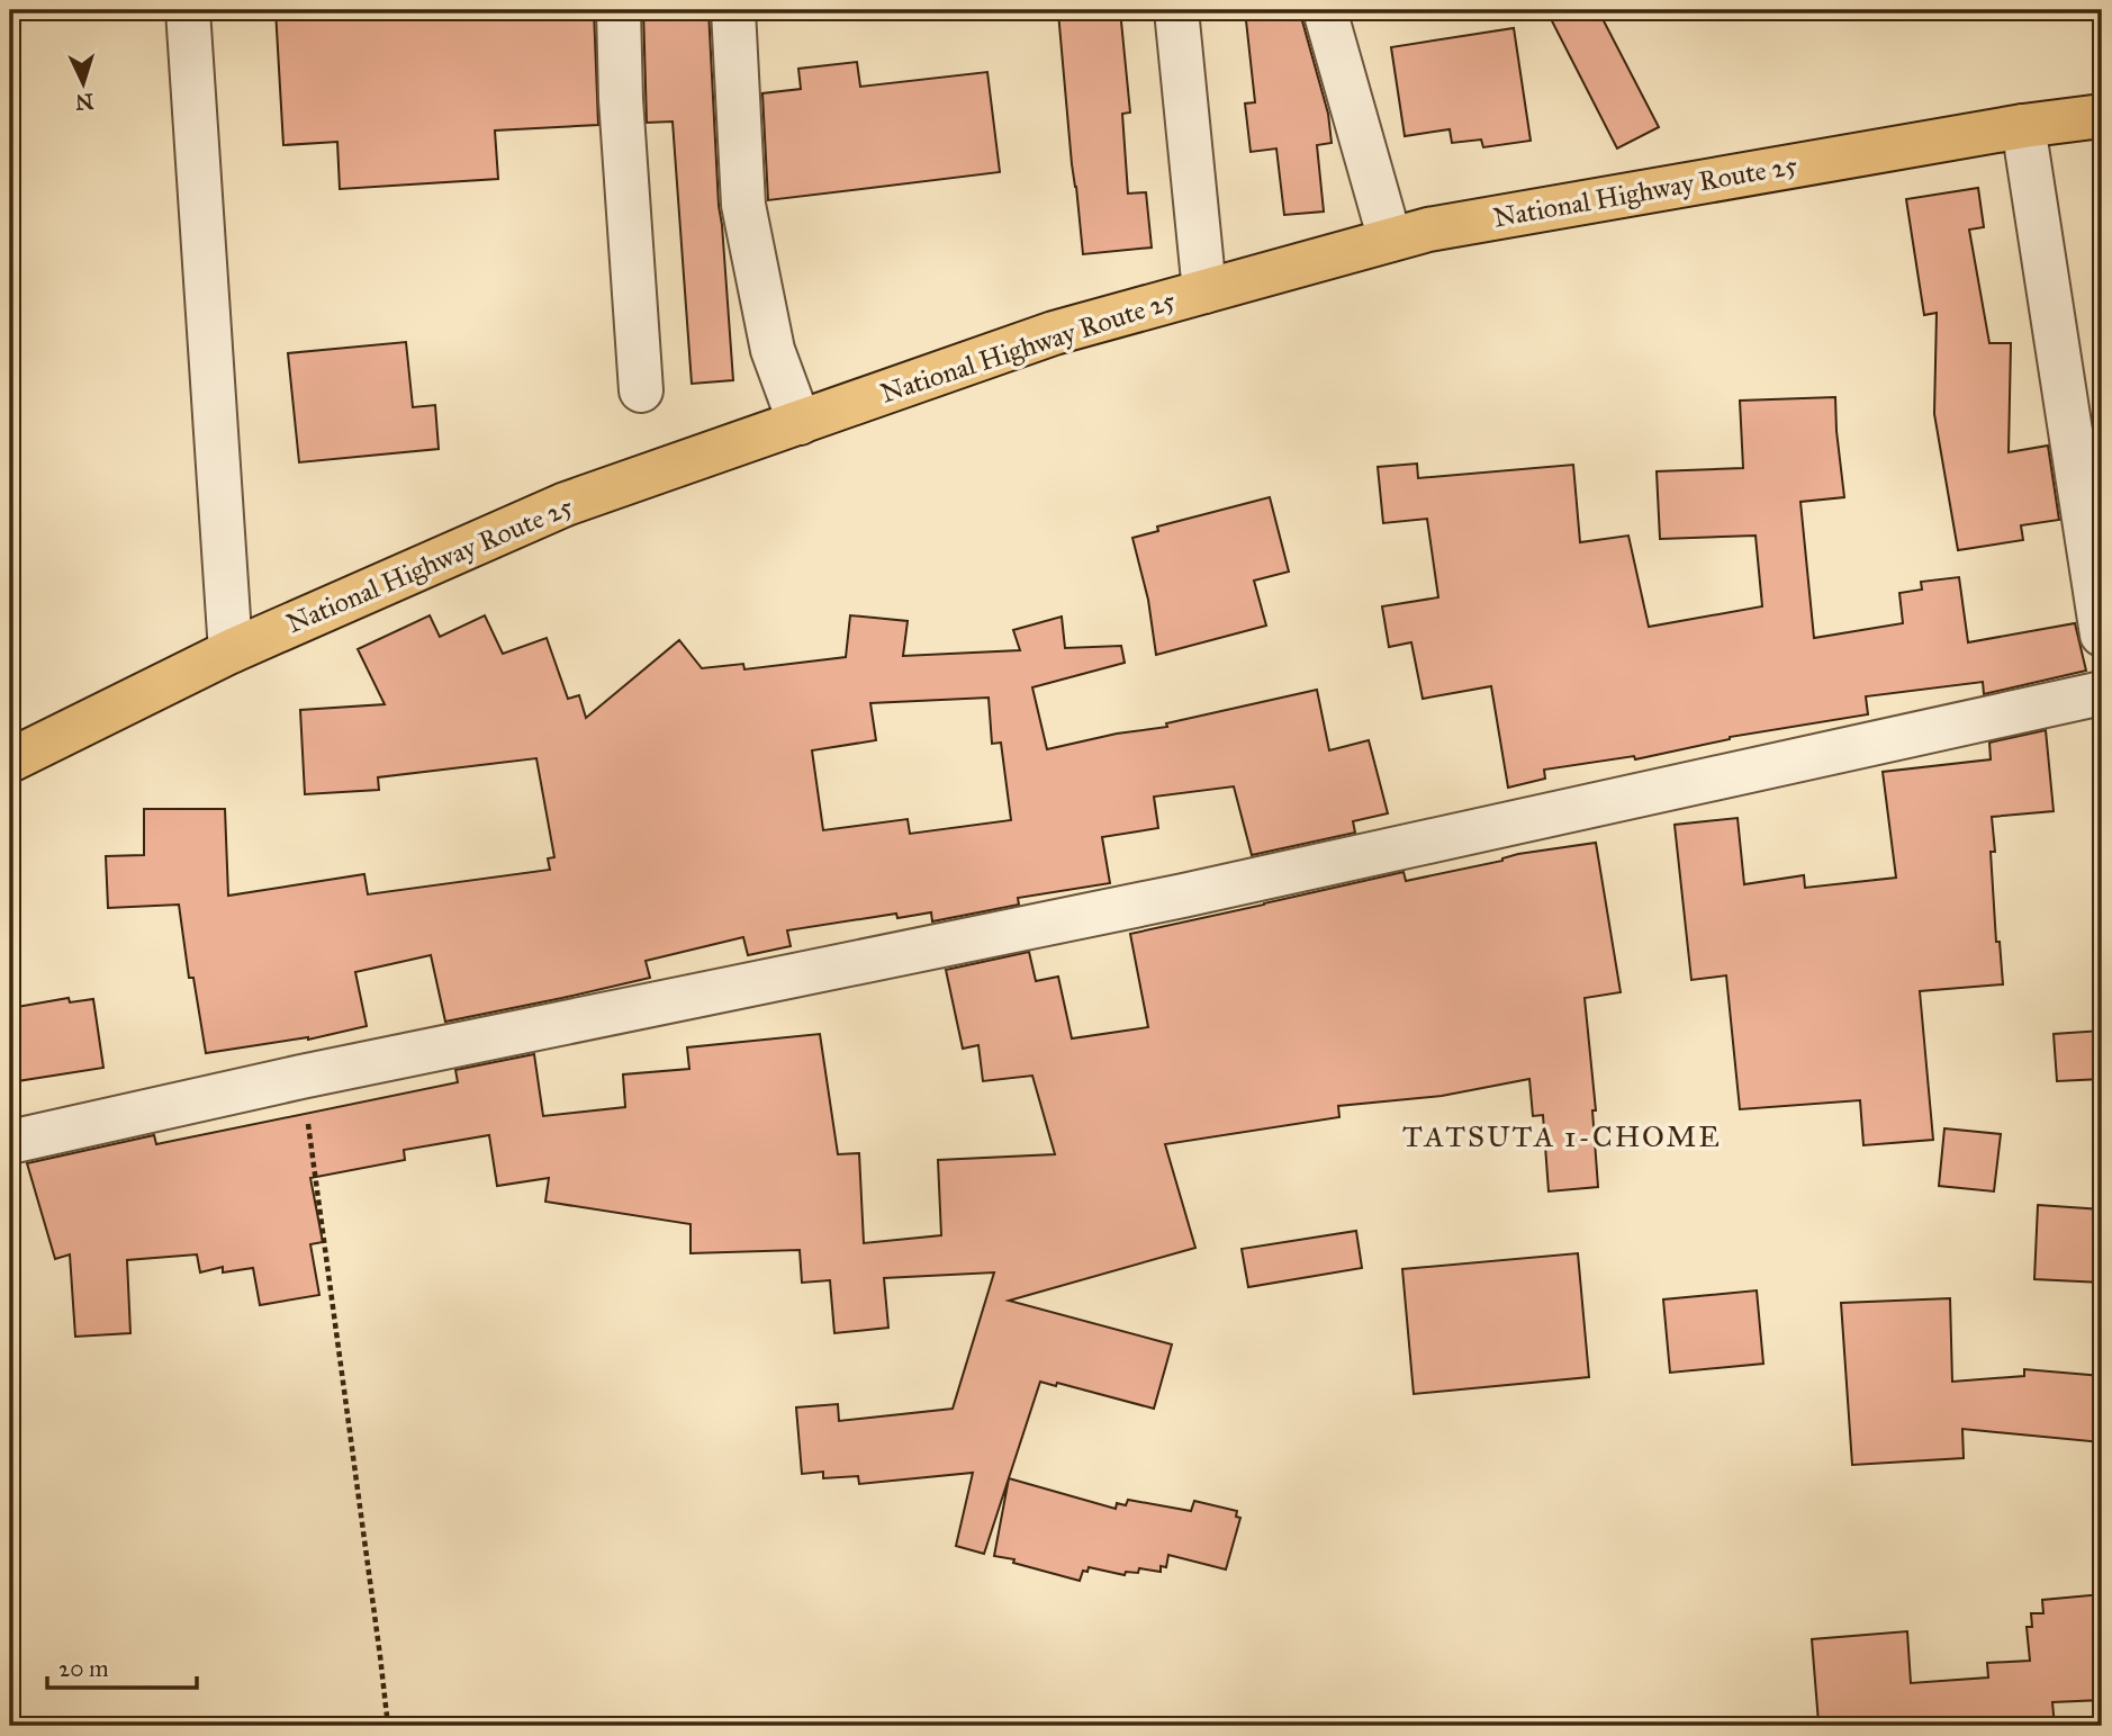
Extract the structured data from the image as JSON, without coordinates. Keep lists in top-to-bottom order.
{
  "streets": {
    "highway": ["National Highway Route 25"]
  },
  "districts": ["TATSUTA 1-CHOME"],
  "scale_bar": "20 m",
  "north": "bottom"
}
